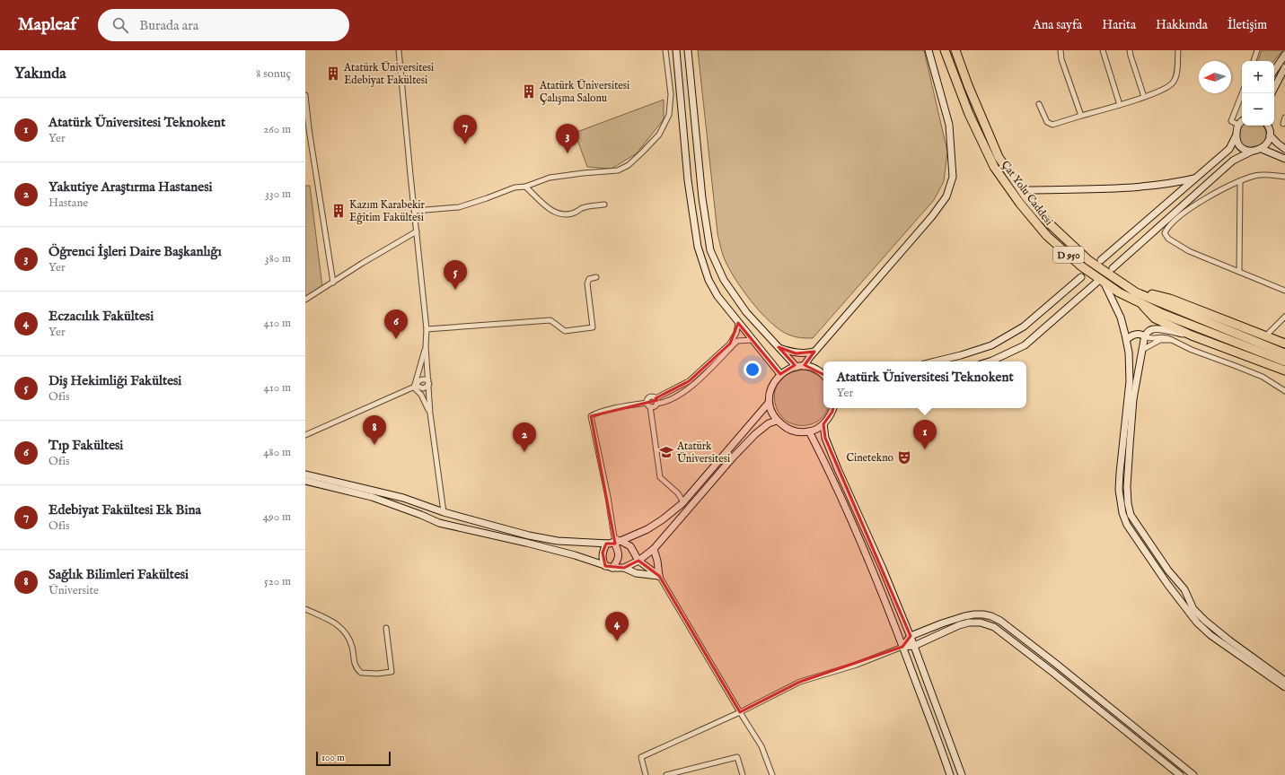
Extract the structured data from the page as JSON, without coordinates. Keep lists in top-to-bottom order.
{
  "streets": {
    "highway": ["Çat Yolu Caddesi", "D 950"]
  },
  "places": {
    "building": ["Atatürk Üniversitesi Edebiyat Fakültesi", "Atatürk Üniversitesi Çalışma Salonu", "Kazım Karabekir Eğitim Fakültesi"],
    "school or university": ["Atatürk Üniversitesi"],
    "theatre": ["Cinetekno"]
  },
  "scale_bar": "100 m",
  "north": "left",
  "page": {
    "header": "Mapleaf",
    "search": "Burada ara",
    "nav": [
      "Ana sayfa",
      "Harita",
      "Hakkında",
      "İletişim"
    ],
    "heading": ["Yakında", "8 sonuç"],
    "map_buttons": ["+", "−"],
    "list": [
      {
        "mark": "1",
        "name": "Atatürk Üniversitesi Teknokent",
        "note": "Yer",
        "value": "260 m"
      },
      {
        "mark": "2",
        "name": "Yakutiye Araştırma Hastanesi",
        "note": "Hastane",
        "value": "330 m"
      },
      {
        "mark": "3",
        "name": "Öğrenci İşleri Daire Başkanlığı",
        "note": "Yer",
        "value": "380 m"
      },
      {
        "mark": "4",
        "name": "Eczacılık Fakültesi",
        "note": "Yer",
        "value": "410 m"
      },
      {
        "mark": "5",
        "name": "Diş Hekimliği Fakültesi",
        "note": "Ofis",
        "value": "410 m"
      },
      {
        "mark": "6",
        "name": "Tıp Fakültesi",
        "note": "Ofis",
        "value": "480 m"
      },
      {
        "mark": "7",
        "name": "Edebiyat Fakültesi Ek Bina",
        "note": "Ofis",
        "value": "490 m"
      },
      {
        "mark": "8",
        "name": "Sağlık Bilimleri Fakültesi",
        "note": "Üniversite",
        "value": "520 m"
      }
    ],
    "pins": [
      "7",
      "3",
      "5",
      "6",
      "8",
      "1",
      "2",
      "4"
    ],
    "popup": ["Atatürk Üniversitesi Teknokent", "Yer"],
    "scale": "100 m"
  }
}
